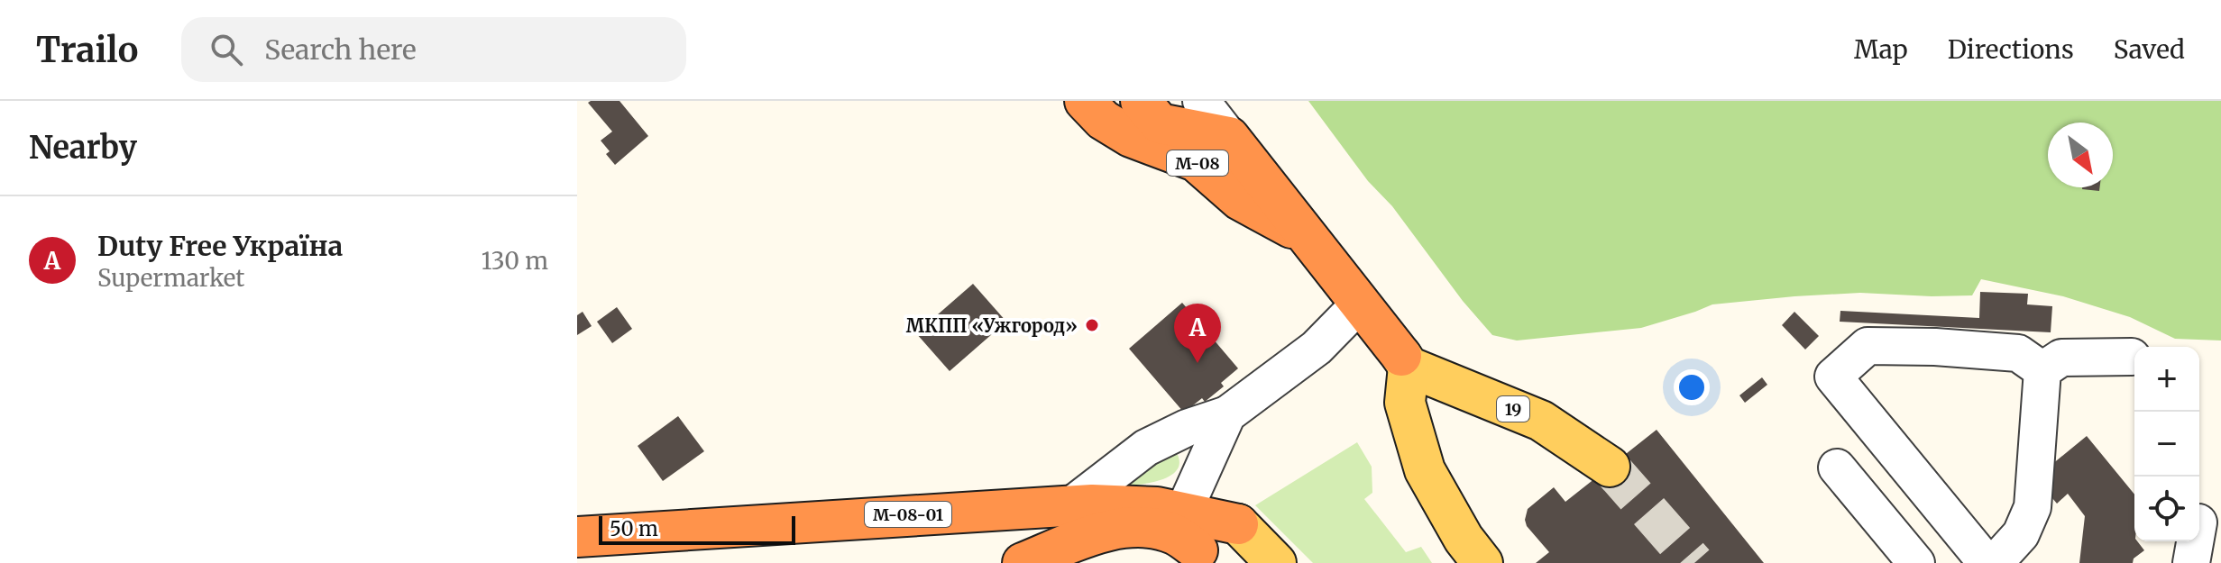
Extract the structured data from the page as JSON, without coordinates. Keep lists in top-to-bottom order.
{
  "streets": {
    "highway": ["М-08", "М-08-01"],
    "main road": ["19"]
  },
  "crossings": [
    ["М-08", "19"]
  ],
  "places": ["МКПП «Ужгород»"],
  "scale_bar": "50 m",
  "north": "bottom right",
  "page": {
    "header": "Trailo",
    "search": "Search here",
    "nav": ["Map", "Directions", "Saved"],
    "heading": "Nearby",
    "list": [
      {
        "mark": "A",
        "name": "Duty Free Україна",
        "note": "Supermarket",
        "value": "130 m"
      }
    ],
    "pins": "A",
    "map_buttons": ["+", "−"],
    "scale": "50 m"
  }
}
